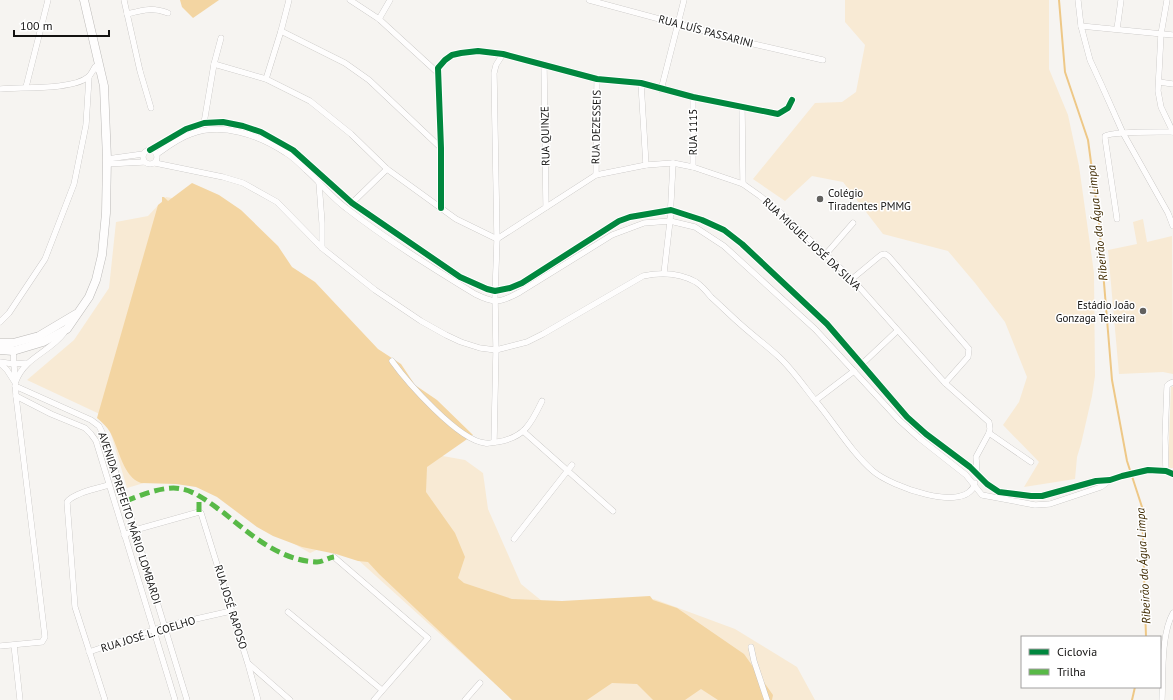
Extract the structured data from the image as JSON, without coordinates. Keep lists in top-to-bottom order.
{
  "streets": {
    "street": [
      "RUA LUÍS PASSARINI",
      "RUA DEZESSEIS",
      "RUA 1115",
      "RUA QUINZE",
      "RUA MIGUEL JOSÉ DA SILVA",
      "AVENIDA PREFEITO MÁRIO LOMBARDI",
      "RUA JOSÉ RAPOSO",
      "RUA JOSÉ L. COELHO"
    ]
  },
  "crossings": [
    ["RUA DEZESSEIS", "RUA MIGUEL JOSÉ DA SILVA"],
    ["RUA 1115", "RUA MIGUEL JOSÉ DA SILVA"],
    ["RUA QUINZE", "RUA MIGUEL JOSÉ DA SILVA"],
    ["AVENIDA PREFEITO MÁRIO LOMBARDI", "RUA JOSÉ RAPOSO"],
    ["AVENIDA PREFEITO MÁRIO LOMBARDI", "RUA JOSÉ L. COELHO"],
    ["RUA JOSÉ RAPOSO", "RUA JOSÉ L. COELHO"]
  ],
  "water": ["Ribeirão da Água Limpa"],
  "places": ["Colégio Tiradentes PMMG", "Estádio João Gonzaga Teixeira"],
  "legend": ["Ciclovia", "Trilha"],
  "scale_bar": "100 m"
}
